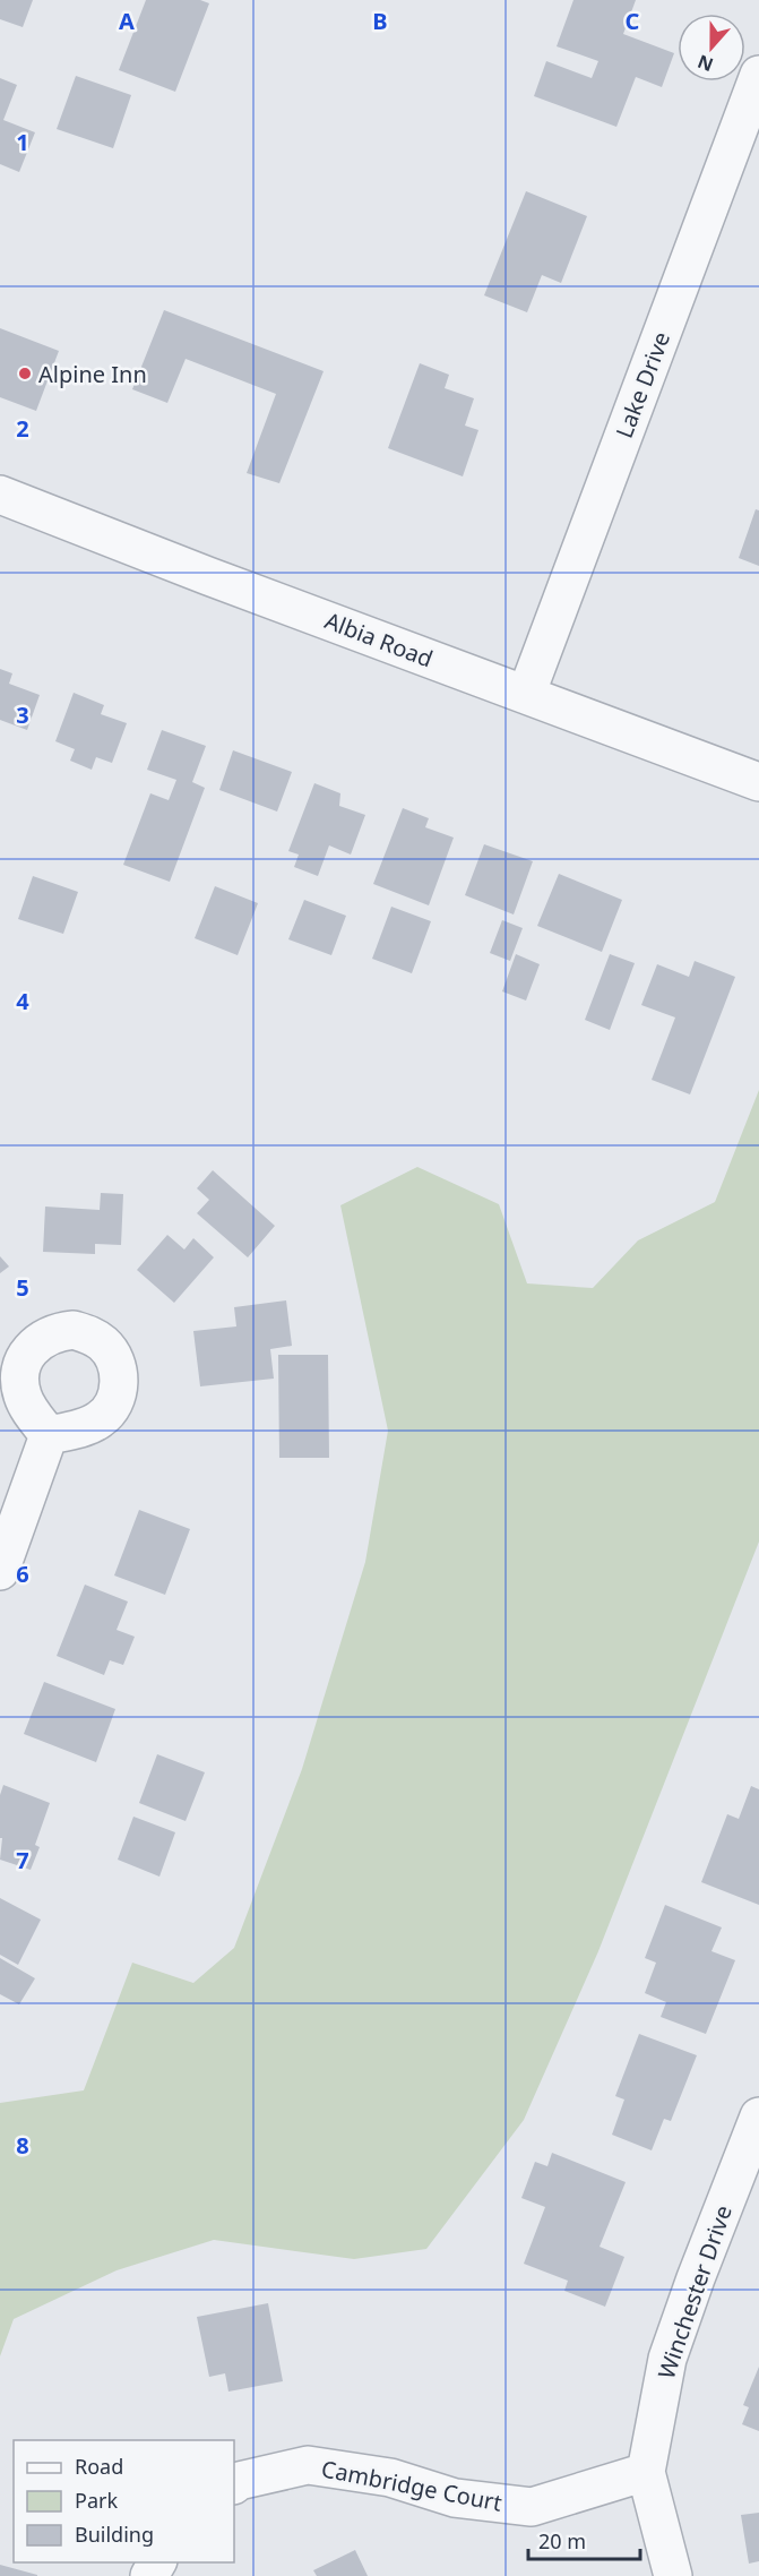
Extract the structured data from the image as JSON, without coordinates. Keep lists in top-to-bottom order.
{
  "streets": {
    "street": [
      "Lake Drive",
      "Albia Road",
      "Winchester Drive",
      "Cambridge Court"
    ]
  },
  "crossings": [
    ["Lake Drive", "Albia Road"],
    ["Winchester Drive", "Cambridge Court"]
  ],
  "places": ["Alpine Inn"],
  "legend": ["Road", "Park", "Building"],
  "scale_bar": "20 m",
  "north": "bottom",
  "grid": {
    "columns": ["A", "B", "C"],
    "rows": [
      "1",
      "2",
      "3",
      "4",
      "5",
      "6",
      "7",
      "8"
    ]
  }
}
